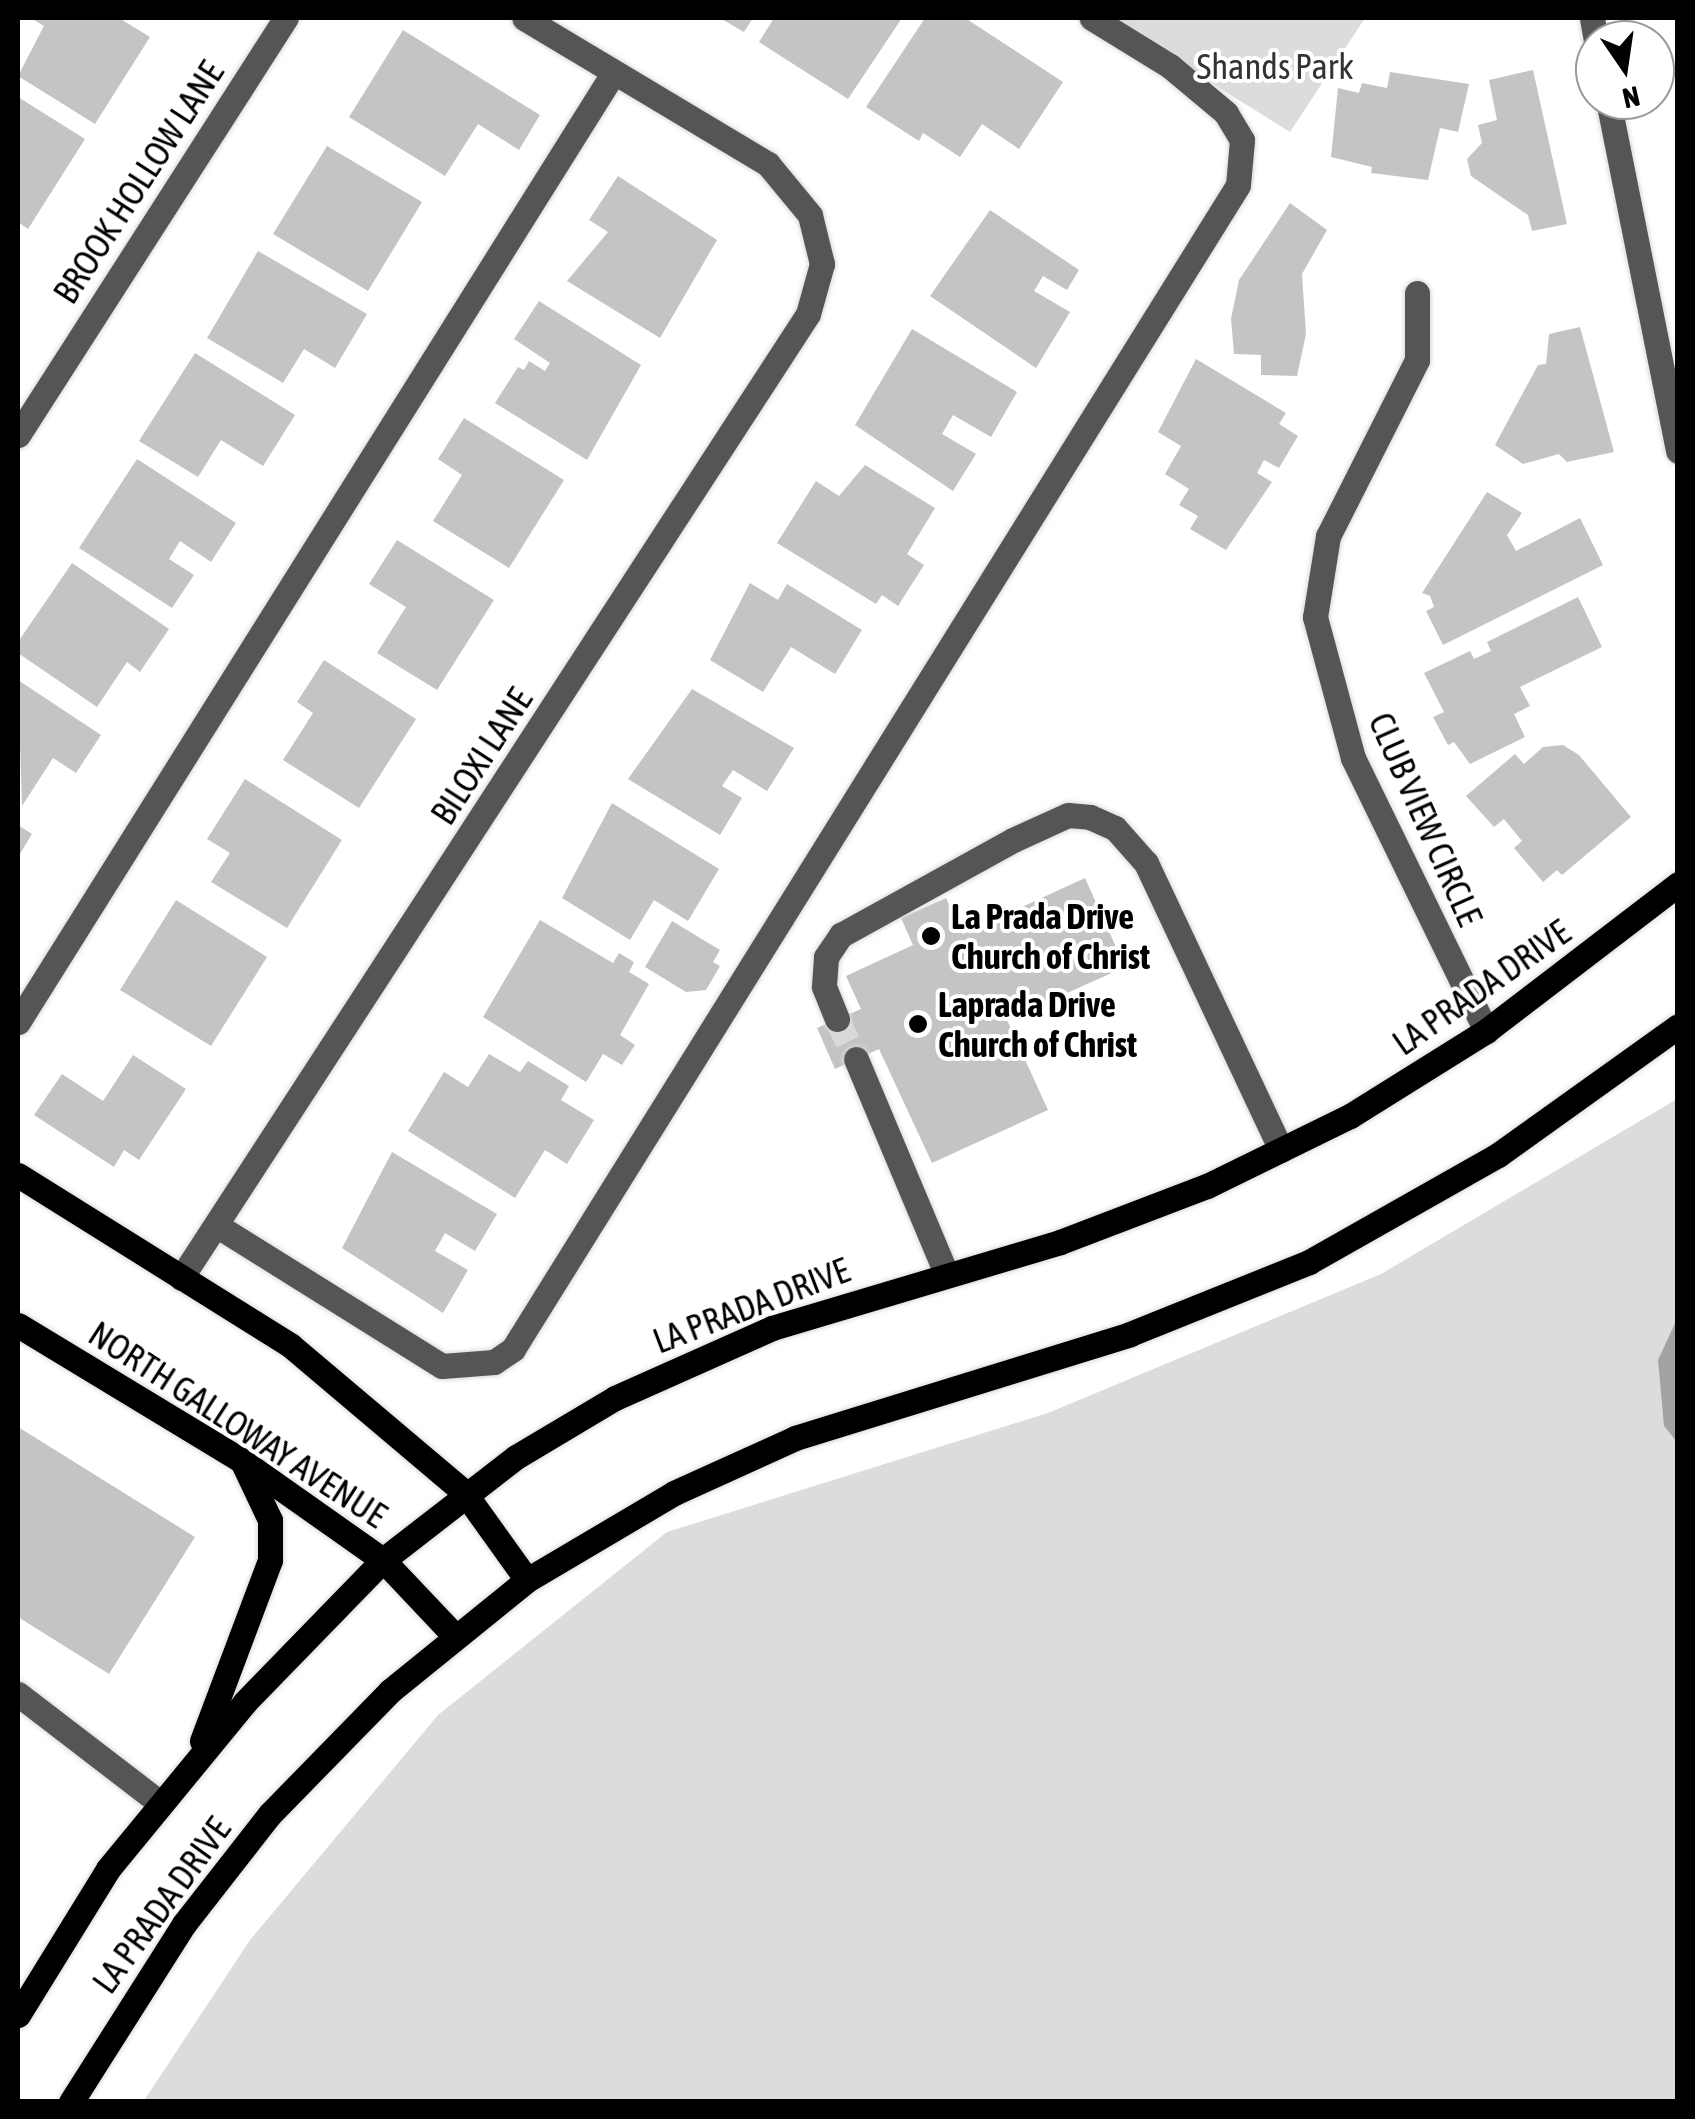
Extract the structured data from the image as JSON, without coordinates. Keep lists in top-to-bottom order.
{
  "streets": {
    "main road": ["LA PRADA DRIVE", "NORTH GALLOWAY AVENUE"],
    "street": ["BROOK HOLLOW LANE", "BILOXI LANE", "CLUB VIEW CIRCLE"]
  },
  "crossings": [
    ["BILOXI LANE", "NORTH GALLOWAY AVENUE"],
    ["CLUB VIEW CIRCLE", "LA PRADA DRIVE"],
    ["LA PRADA DRIVE", "NORTH GALLOWAY AVENUE"]
  ],
  "parks": ["Shands Park"],
  "places": ["La Prada Drive Church of Christ", "Laprada Drive Church of Christ"],
  "north": "bottom"
}
